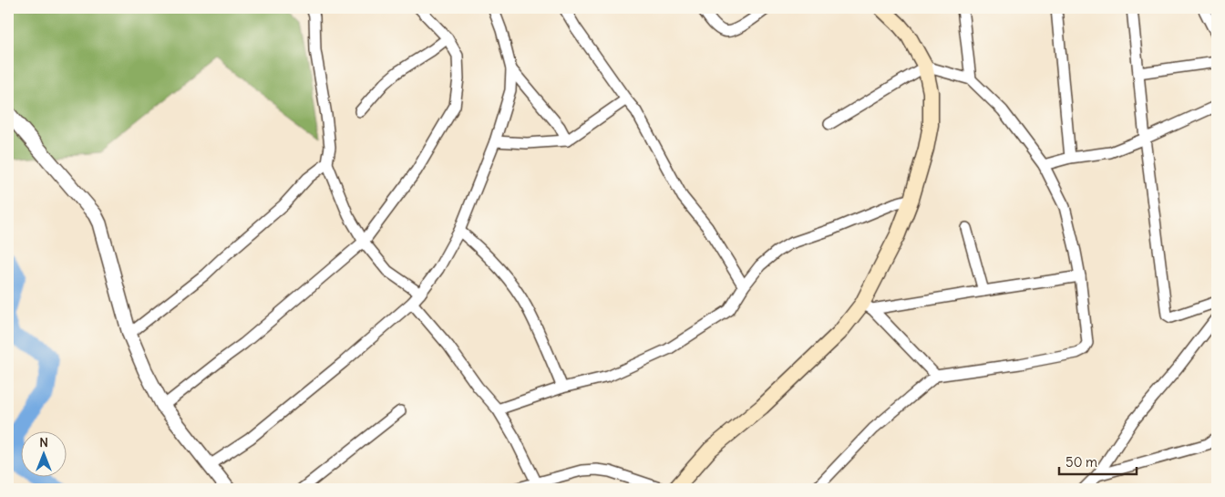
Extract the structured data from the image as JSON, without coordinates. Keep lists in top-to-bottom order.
{
  "scale_bar": "50 m",
  "north": "top"
}
